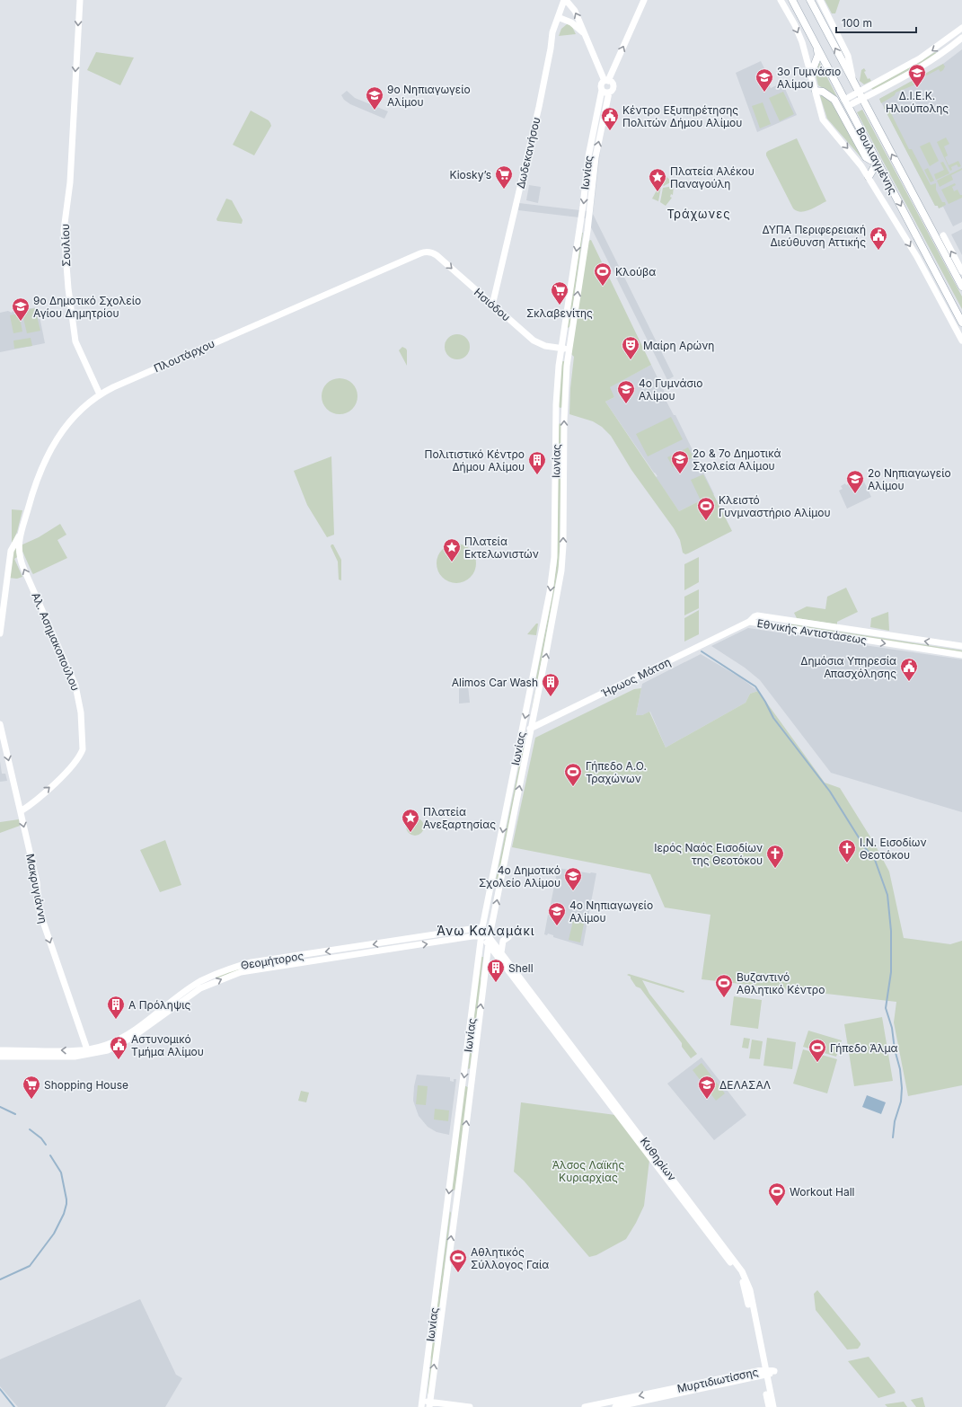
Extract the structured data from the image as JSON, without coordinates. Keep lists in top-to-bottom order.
{
  "streets": {
    "main road": ["Βουλιαγμένης"],
    "street": [
      "Δωδεκανήσου",
      "Ιωνίας",
      "Σουλίου",
      "Ησιόδου",
      "Πλουτάρχου",
      "Εθνικής Αντιστάσεως",
      "Αλ. Ασημακοπούλου",
      "Ήρωος Μάτση",
      "Μακρυγιάννη",
      "Θεομήτορος",
      "Κυθηρίων",
      "Μυρτιδιωτίσσης"
    ]
  },
  "crossings": [
    ["Δωδεκανήσου", "Ησιόδου"],
    ["Ιωνίας", "Ησιόδου"],
    ["Ιωνίας", "Ήρωος Μάτση"],
    ["Ιωνίας", "Θεομήτορος"],
    ["Ιωνίας", "Κυθηρίων"],
    ["Σουλίου", "Πλουτάρχου"],
    ["Ησιόδου", "Πλουτάρχου"],
    ["Πλουτάρχου", "Αλ. Ασημακοπούλου"],
    ["Εθνικής Αντιστάσεως", "Ήρωος Μάτση"],
    ["Αλ. Ασημακοπούλου", "Μακρυγιάννη"],
    ["Μακρυγιάννη", "Θεομήτορος"],
    ["Θεομήτορος", "Κυθηρίων"],
    ["Κυθηρίων", "Μυρτιδιωτίσσης"]
  ],
  "one_way": ["Σουλίου", "Ησιόδου", "Μακρυγιάννη"],
  "districts": ["Τράχωνες", "Άνω Καλαμάκι"],
  "parks": ["Άλσος Λαϊκής Κυριαρχίας"],
  "places": {
    "school or university": [
      "Δ.Ι.Ε.Κ. Ηλιούπολης",
      "3ο Γυμνάσιο Αλίμου",
      "9ο Νηπιαγωγείο Αλίμου",
      "9ο Δημοτικό Σχολείο Αγίου Δημητρίου",
      "4ο Γυμνάσιο Αλίμου",
      "2ο & 7ο Δημοτικά Σχολεία Αλίμου",
      "2ο Νηπιαγωγείο Αλίμου",
      "4ο Δημοτικό Σχολείο Αλίμου",
      "4ο Νηπιαγωγείο Αλίμου",
      "ΔΕΛΑΣΑΛ"
    ],
    "public building": [
      "Κέντρο Εξυπηρέτησης Πολιτών Δήμου Αλίμου",
      "ΔΥΠΑ Περιφερειακή Διεύθυνση Αττικής",
      "Δημόσια Υπηρεσία Απασχόλησης",
      "Αστυνομικό Τμήμα Αλίμου"
    ],
    "supermarket": ["Kiosky’s", "Σκλαβενίτης", "Shopping House"],
    "place": ["Πλατεία Αλέκου Παναγούλη", "Πλατεία Εκτελωνιστών", "Πλατεία Ανεξαρτησίας"],
    "sports": [
      "Κλούβα",
      "Κλειστό Γυνμναστήριο Αλίμου",
      "Γήπεδο Α.Ο. Τραχώνων",
      "Βυζαντινό Αθλητικό Κέντρο",
      "Γήπεδο Άλμα",
      "Workout Hall",
      "Αθλητικός Σύλλογος Γαία"
    ],
    "theatre": ["Μαίρη Αρώνη"],
    "building": [
      "Πολιτιστικό Κέντρο Δήμου Αλίμου",
      "Alimos Car Wash",
      "Shell",
      "Α Πρόληψις"
    ],
    "church": ["Ι.Ν. Εισοδίων Θεοτόκου", "Ιερός Ναός Εισοδίων της Θεοτόκου"]
  },
  "scale_bar": "100 m"
}
